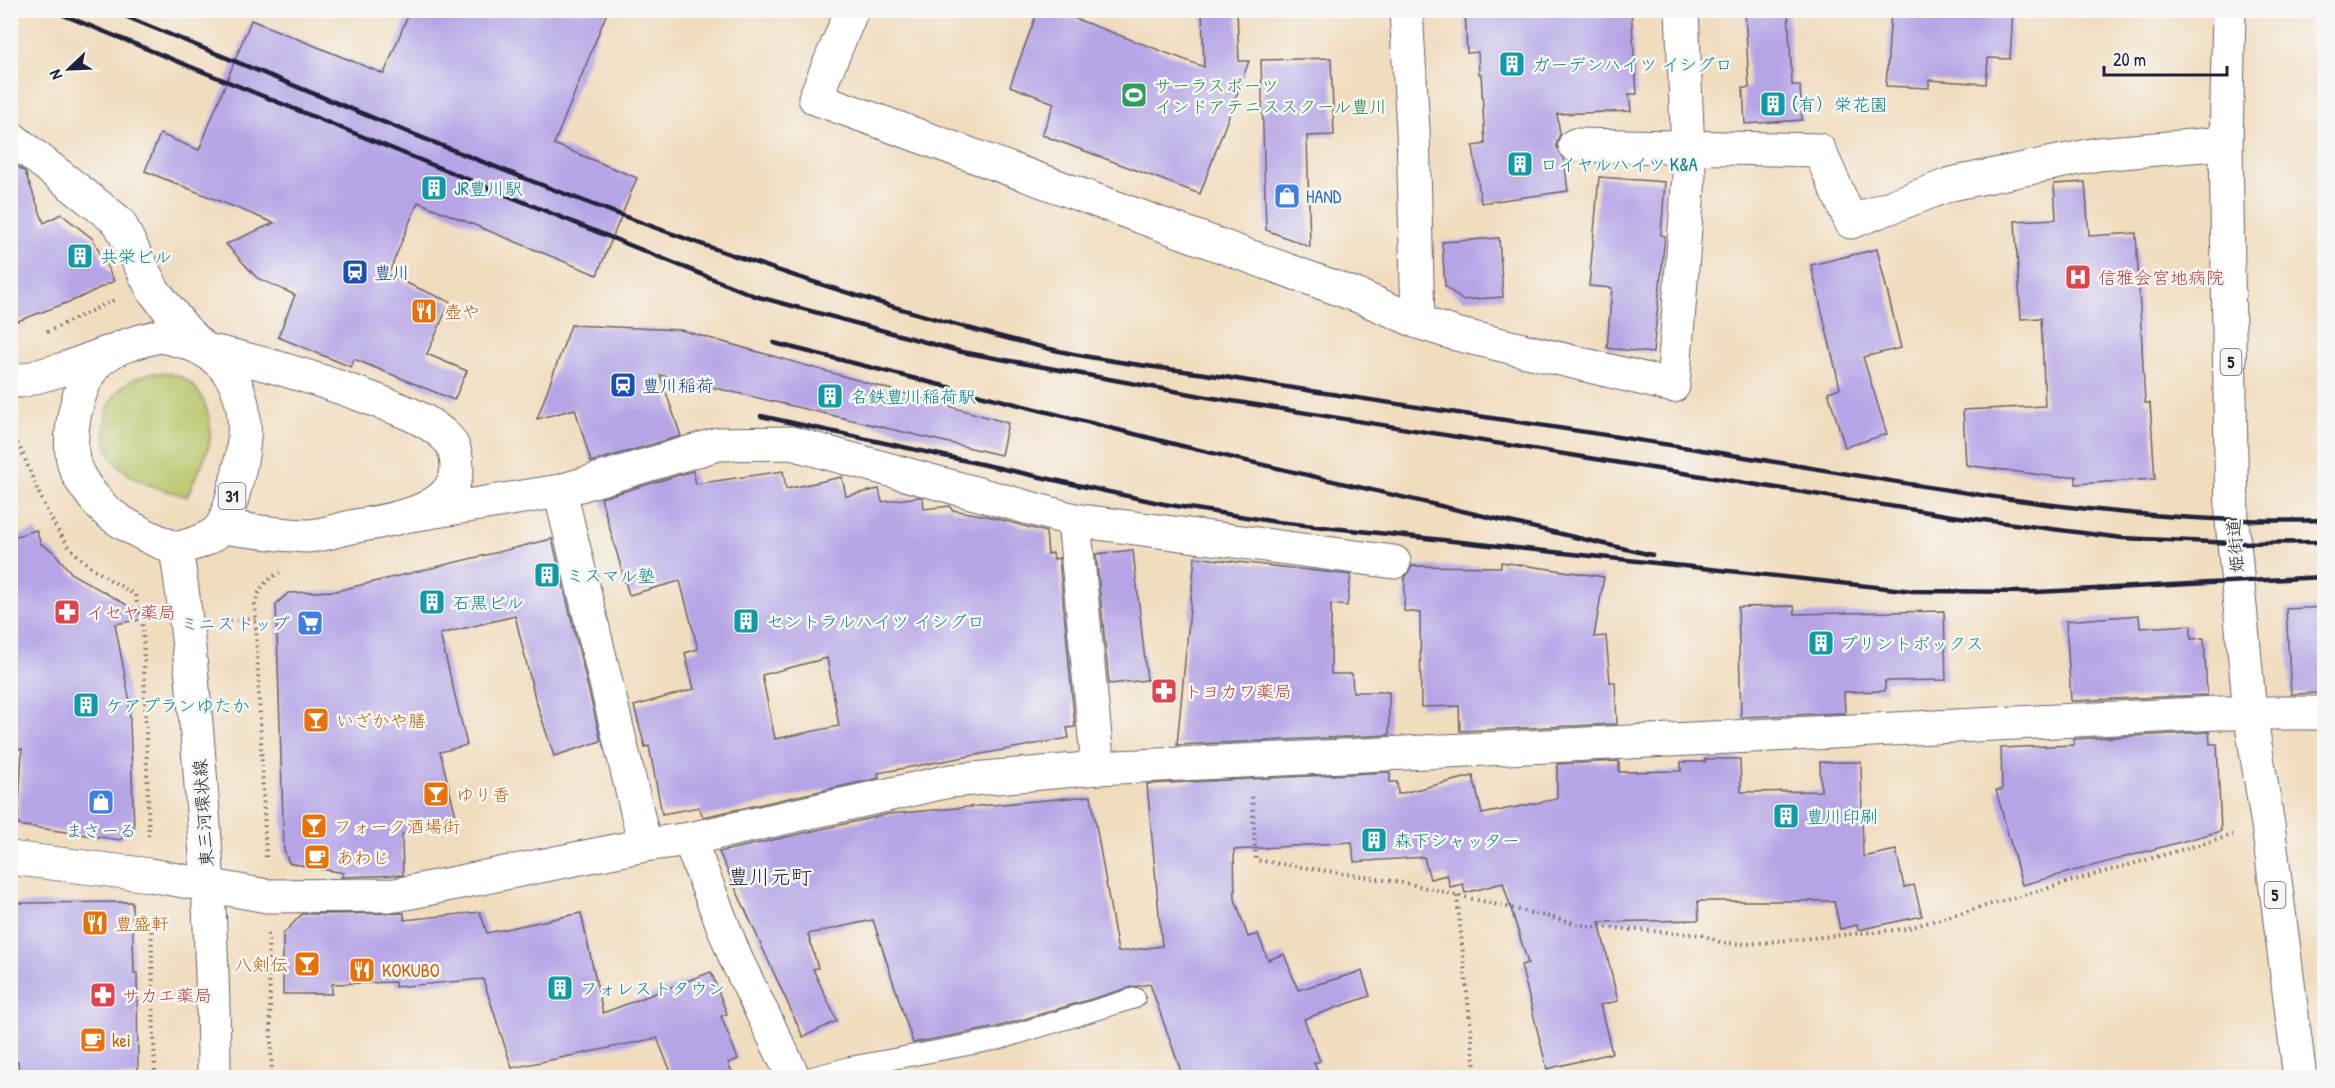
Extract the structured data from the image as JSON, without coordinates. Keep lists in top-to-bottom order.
{
  "streets": {
    "street": [
      "5",
      "31",
      "姫街道",
      "東三河環状線"
    ]
  },
  "crossings": [
    ["31", "東三河環状線"]
  ],
  "districts": ["豊川元町"],
  "places": {
    "building": [
      "ガーデンハイツ イシグロ",
      "(有）栄花園",
      "ロイヤルハイツ K&A",
      "JR豊川駅",
      "共栄ビル",
      "名鉄豊川稲荷駅",
      "ミスマル塾",
      "石黒ビル",
      "セントラルハイツ イシグロ",
      "プリントボックス",
      "ケアプランゆたか",
      "豊川印刷",
      "森下シャッター",
      "フォレストタウン"
    ],
    "sports": ["サーラスポーツ インドアテニススクール豊川"],
    "shop": ["HAND", "まさーる"],
    "station": ["豊川", "豊川稲荷"],
    "hospital": ["信雅会宮地病院"],
    "restaurant": ["壺や", "豊盛軒", "KOKUBO"],
    "pharmacy": ["イセヤ薬局", "トヨカワ薬局", "サカエ薬局"],
    "supermarket": ["ミニストップ"],
    "bar": [
      "いざかや膳",
      "ゆり香",
      "フォーク酒場街",
      "八剣伝"
    ],
    "cafe": ["あわじ", "kei"]
  },
  "scale_bar": "20 m",
  "north": "bottom left"
}
